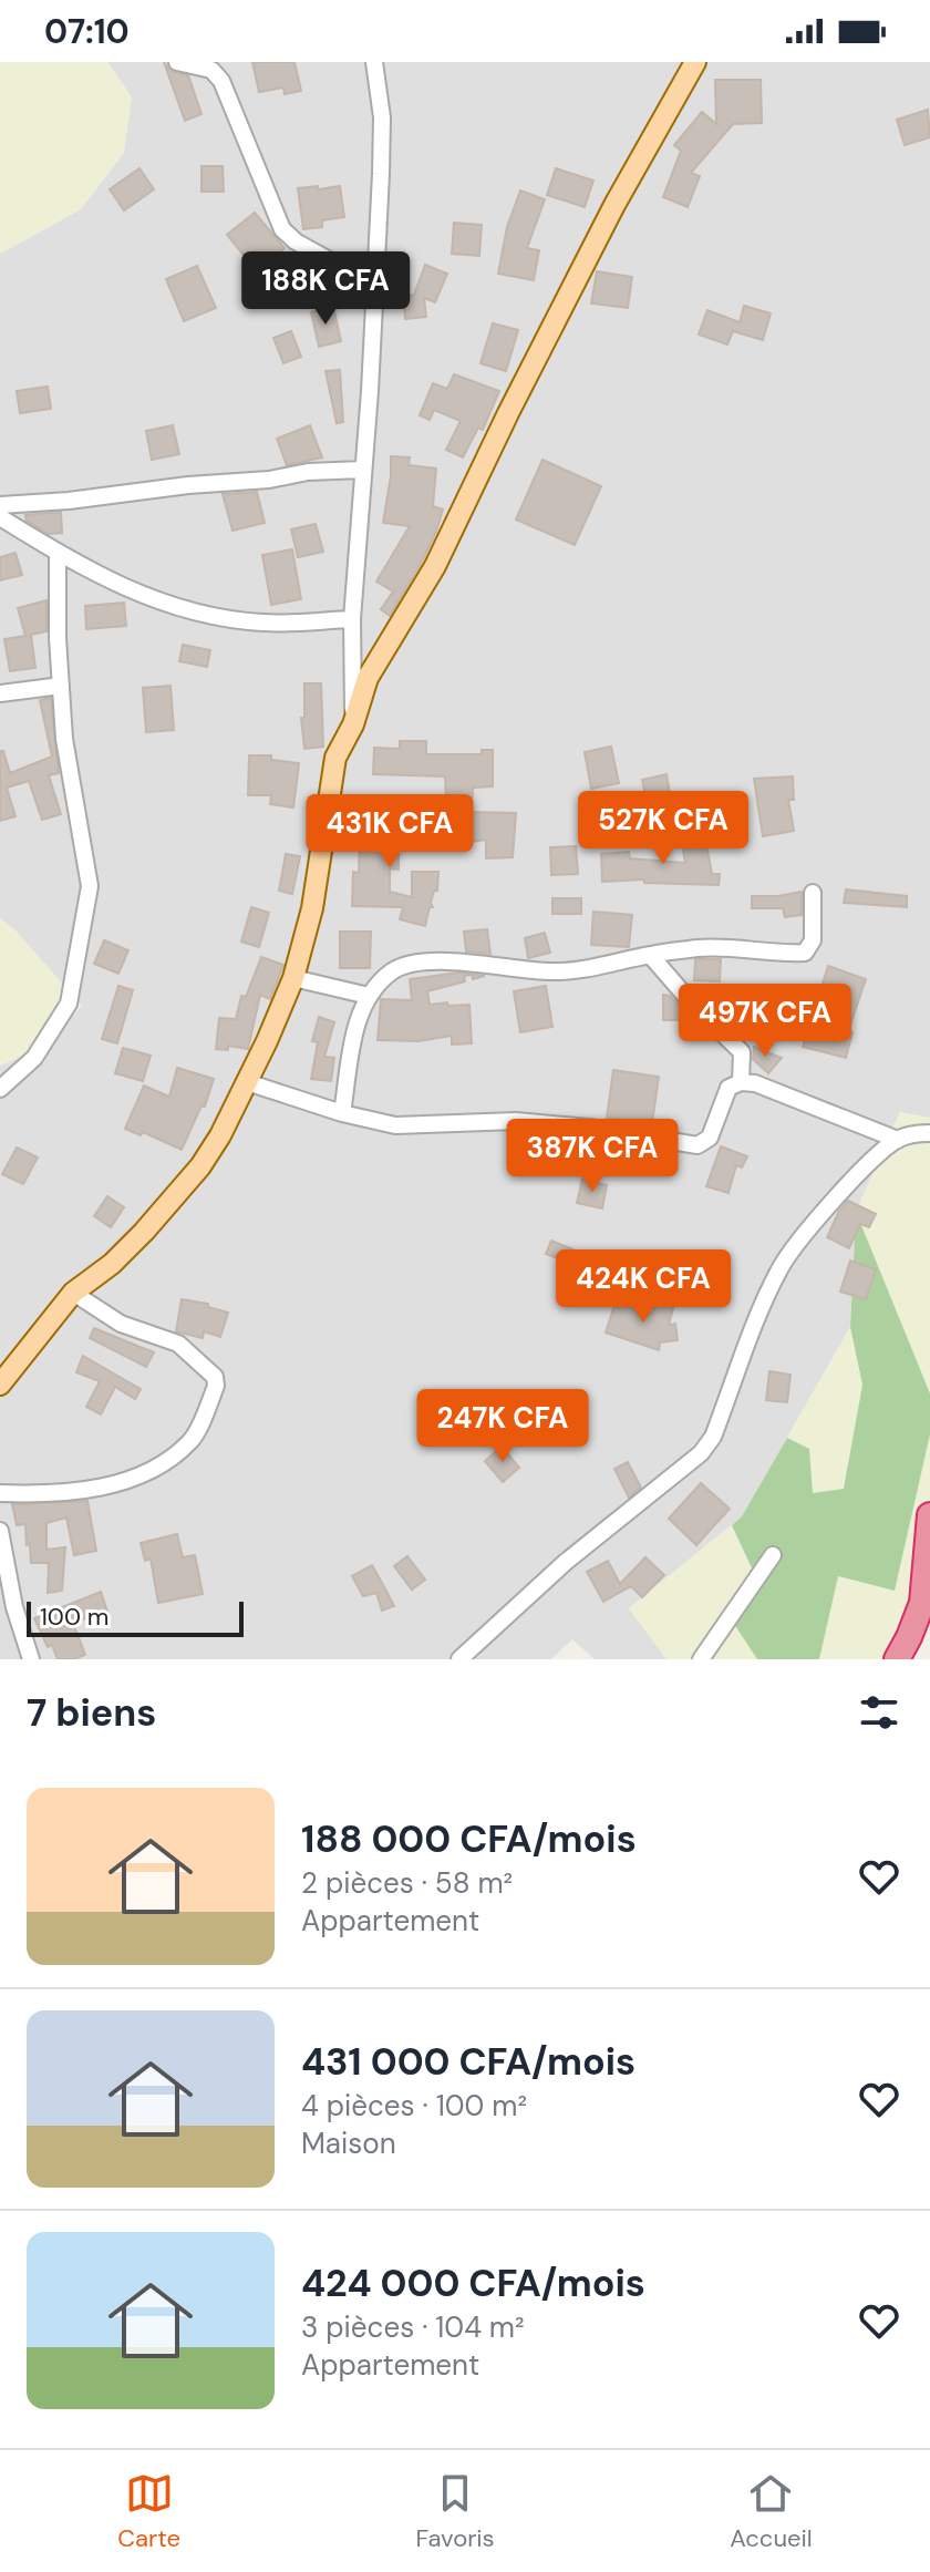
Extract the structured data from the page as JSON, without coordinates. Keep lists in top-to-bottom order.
{
  "scale_bar": "100 m",
  "page": {
    "status": "07:10",
    "price": [
      "188K CFA",
      "527K CFA",
      "431K CFA",
      "497K CFA",
      "387K CFA",
      "424K CFA",
      "247K CFA"
    ],
    "scale": "100 m",
    "heading": "7 biens",
    "list": [
      {
        "name": "188 000 CFA/mois",
        "note": "2 pièces · 58 m² · Appartement"
      },
      {
        "name": "431 000 CFA/mois",
        "note": "4 pièces · 100 m² · Maison"
      },
      {
        "name": "424 000 CFA/mois",
        "note": "3 pièces · 104 m² · Appartement"
      }
    ],
    "tabs": ["Carte", "Favoris", "Accueil"]
  }
}
